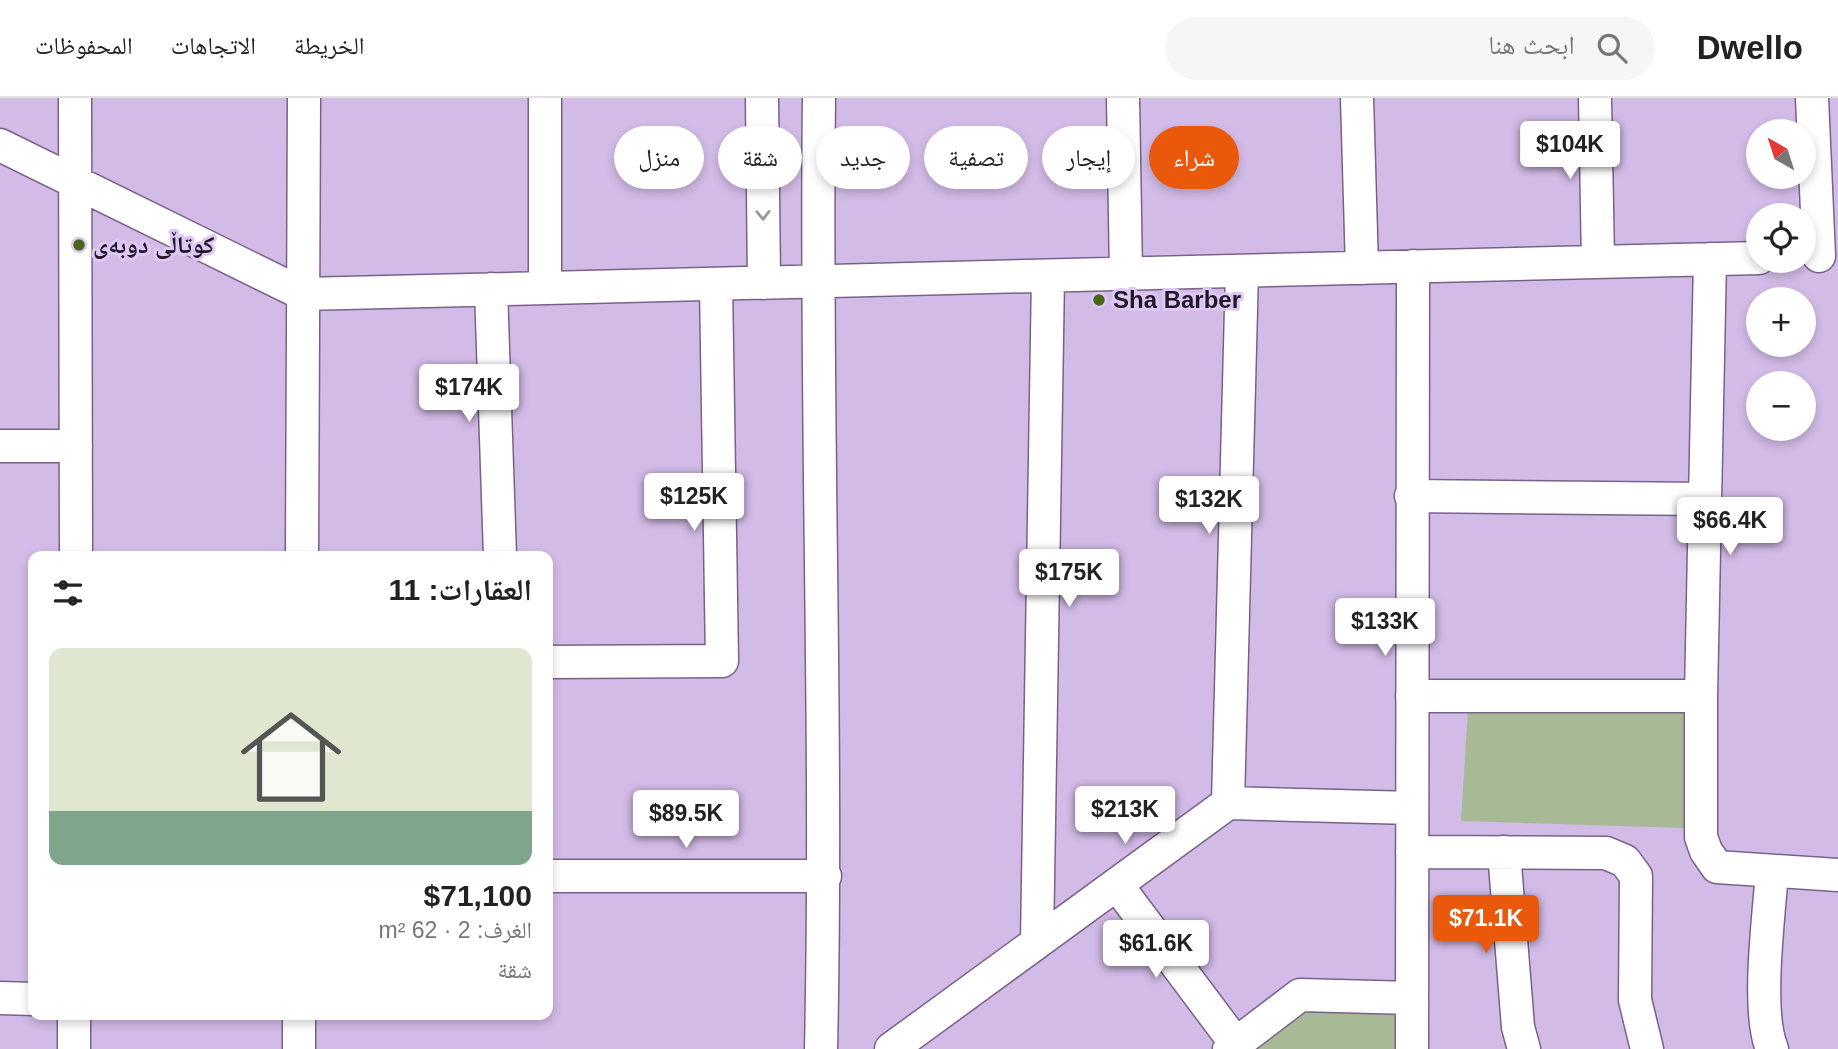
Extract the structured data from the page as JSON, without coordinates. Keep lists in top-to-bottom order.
{
  "places": ["کوتاڵی دوبەی", "Sha Barber"],
  "north": "top left",
  "page": {
    "header": "Dwello",
    "search": "ابحث هنا",
    "nav": ["الخريطة", "الاتجاهات", "المحفوظات"],
    "map_buttons": ["+", "−"],
    "price": [
      "$104K",
      "$174K",
      "$125K",
      "$132K",
      "$66.4K",
      "$175K",
      "$133K",
      "$213K",
      "$89.5K",
      "$71.1K",
      "$61.6K"
    ],
    "chip": [
      "شراء",
      "إيجار",
      "تصفية",
      "جديد",
      "شقة",
      "منزل"
    ],
    "heading": "العقارات: 11",
    "list": [
      {
        "name": "$71,100",
        "note": "الغرف: 2 · 62 m² · شقة"
      }
    ]
  }
}
